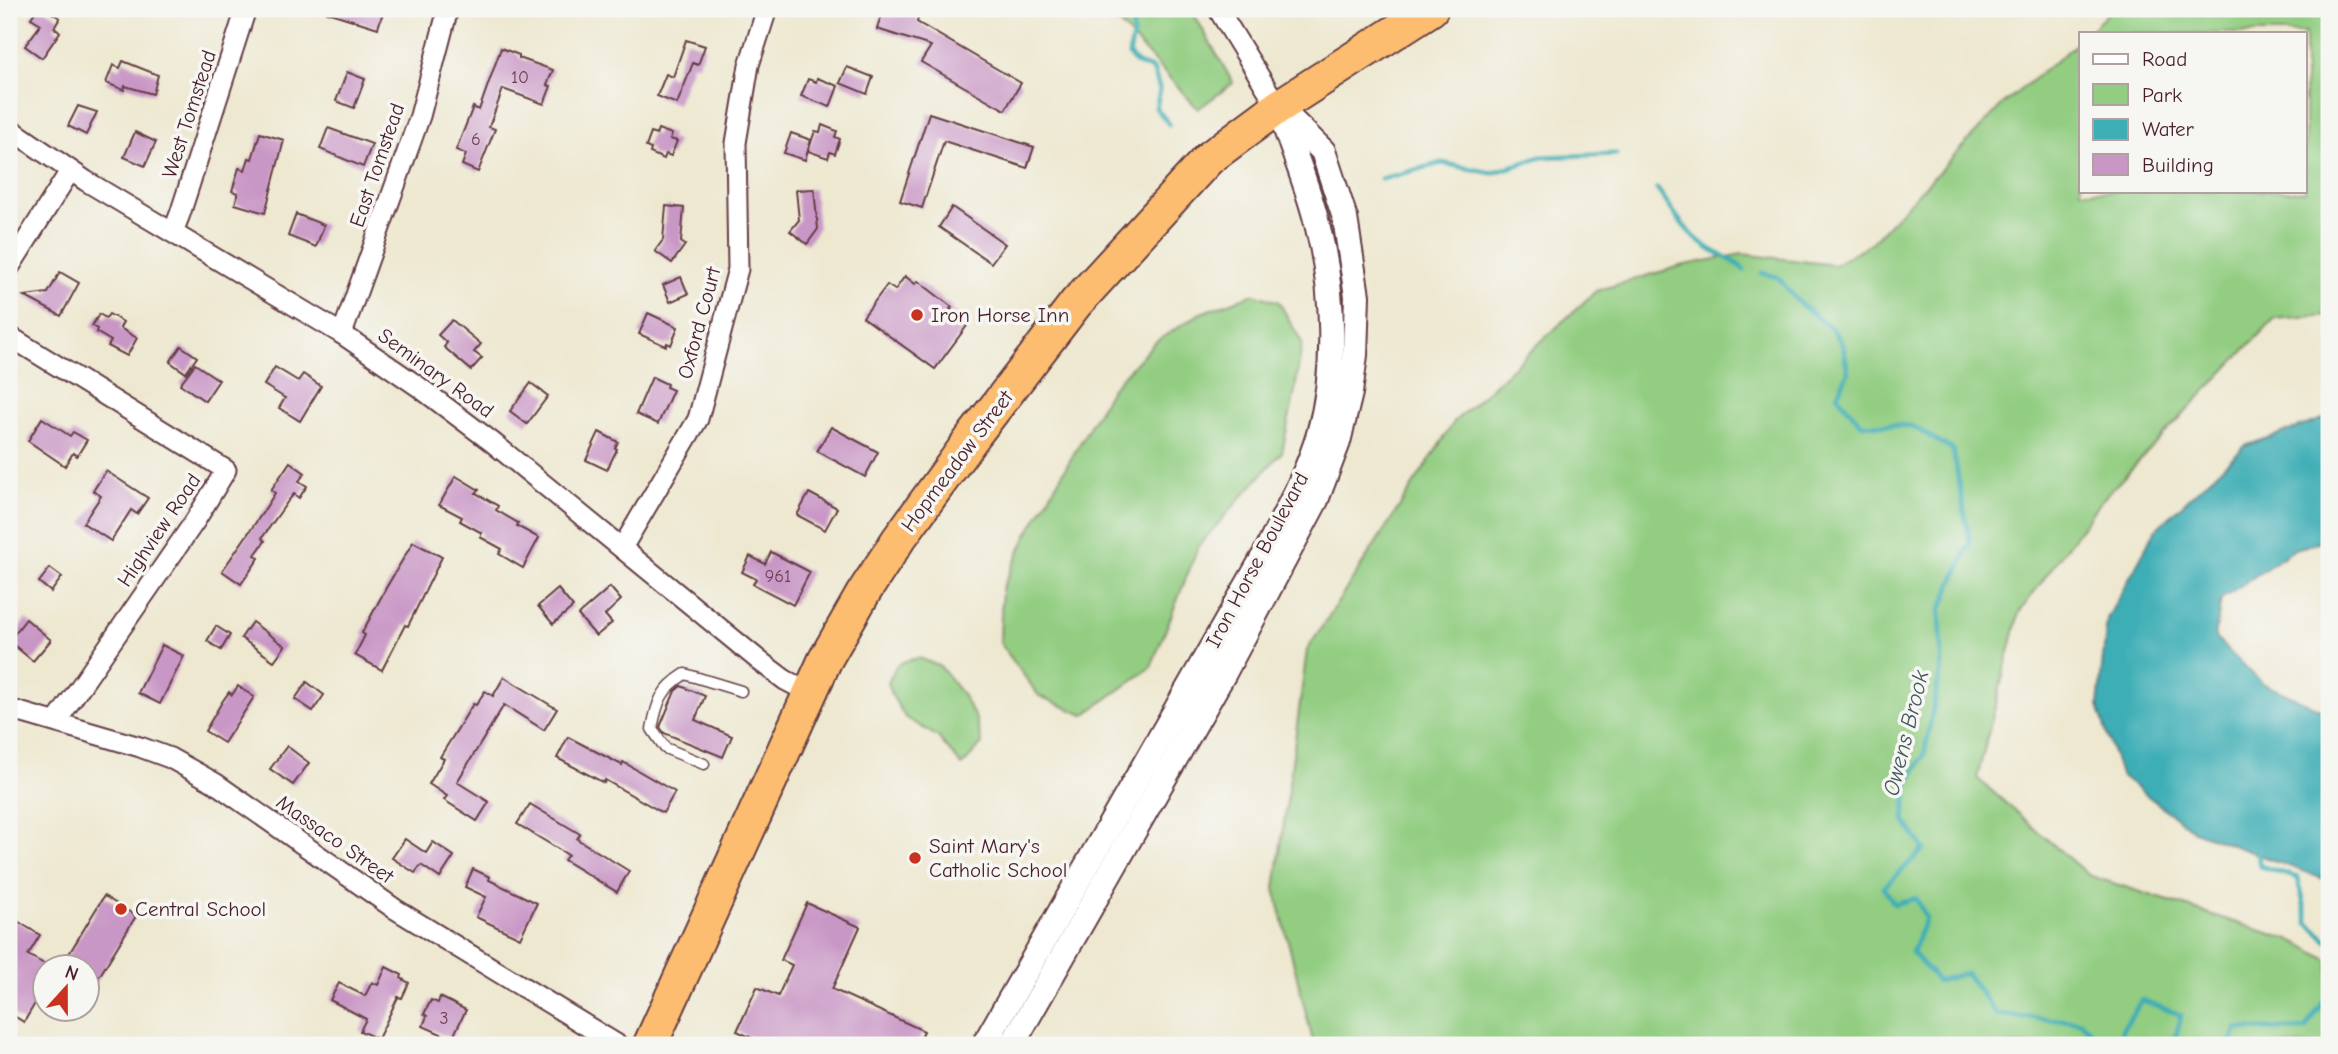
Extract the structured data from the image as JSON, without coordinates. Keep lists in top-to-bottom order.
{
  "streets": {
    "highway": ["Hopmeadow Street"],
    "street": [
      "West Tomstead",
      "East Tomstead",
      "Oxford Court",
      "Seminary Road",
      "Highview Road",
      "Iron Horse Boulevard",
      "Massaco Street"
    ]
  },
  "crossings": [
    ["West Tomstead", "Seminary Road"],
    ["East Tomstead", "Seminary Road"],
    ["Oxford Court", "Seminary Road"],
    ["Seminary Road", "Hopmeadow Street"],
    ["Hopmeadow Street", "Iron Horse Boulevard"],
    ["Highview Road", "Massaco Street"]
  ],
  "water": ["Owens Brook"],
  "places": ["Iron Horse Inn", "Saint Mary's Catholic School", "Central School"],
  "house_numbers": [
    "10",
    "6",
    "961",
    "3"
  ],
  "legend": [
    "Road",
    "Park",
    "Water",
    "Building"
  ],
  "north": "top"
}
